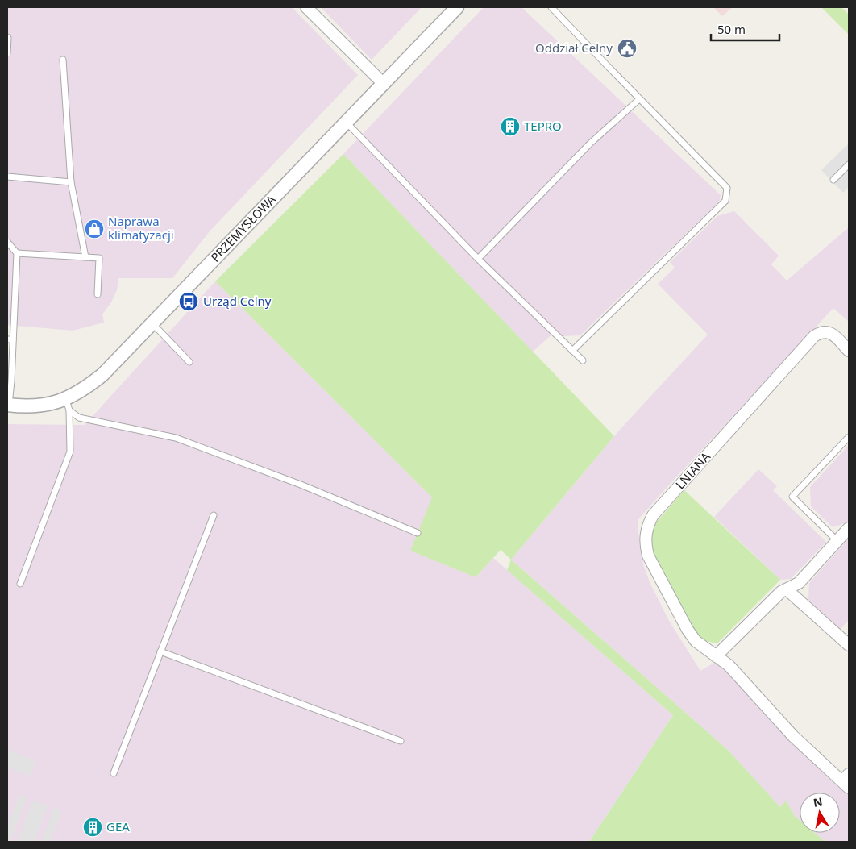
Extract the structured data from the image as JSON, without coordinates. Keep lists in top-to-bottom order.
{
  "streets": {
    "street": ["PRZEMYSŁOWA", "LNIANA"]
  },
  "places": {
    "public building": ["Oddział Celny"],
    "building": ["TEPRO", "GEA"],
    "shop": ["Naprawa klimatyzacji"],
    "bus stop": ["Urząd Celny"]
  },
  "scale_bar": "50 m",
  "north": "top"
}
